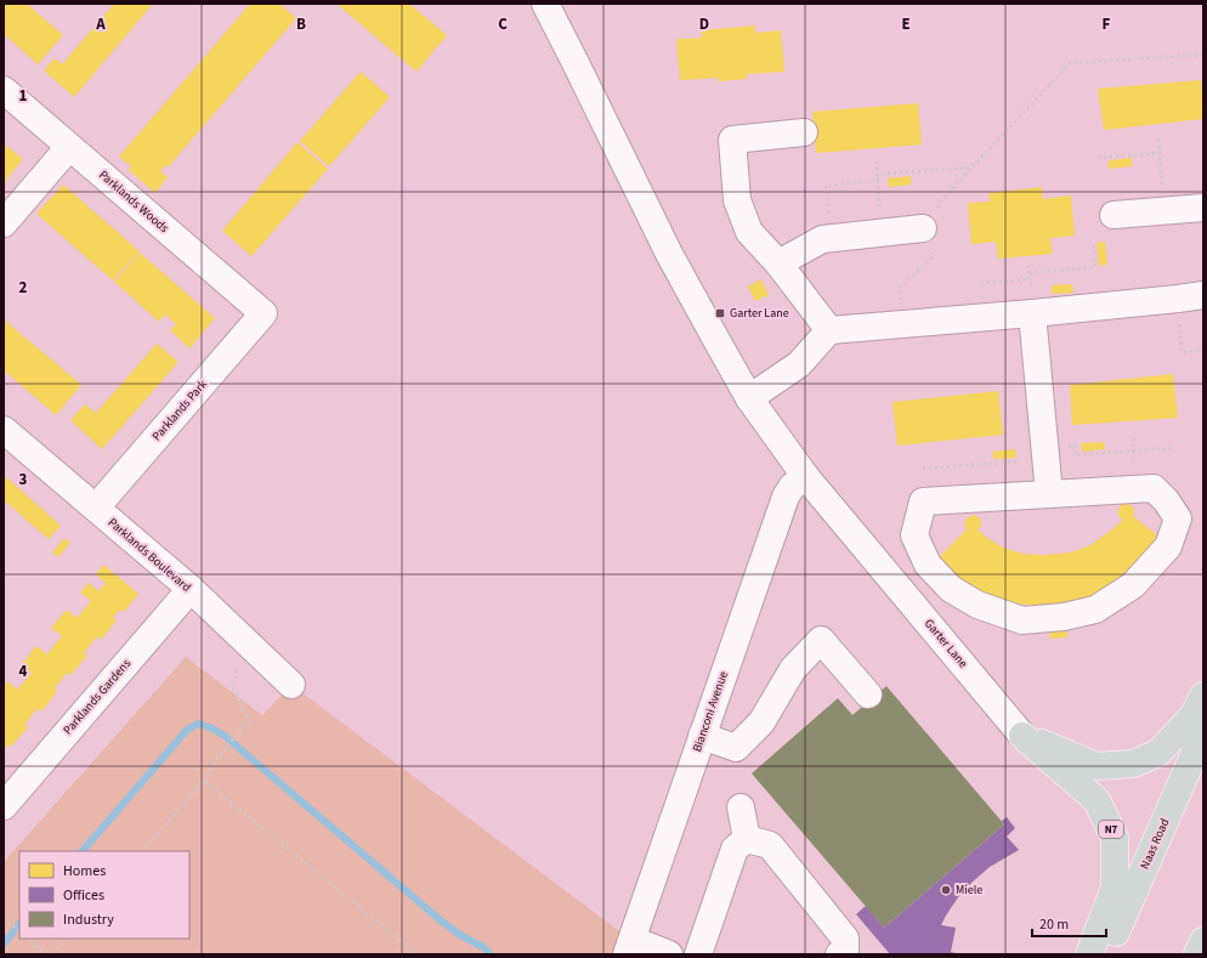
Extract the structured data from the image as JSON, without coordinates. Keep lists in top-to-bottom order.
{
  "streets": {
    "highway": ["N7", "Naas Road"],
    "street": [
      "Parklands Woods",
      "Parklands Park",
      "Parklands Boulevard",
      "Garter Lane",
      "Parklands Gardens",
      "Bianconi Avenue"
    ]
  },
  "crossings": [
    ["Parklands Woods", "Parklands Park"],
    ["Parklands Park", "Parklands Boulevard"],
    ["Parklands Boulevard", "Parklands Gardens"],
    ["Garter Lane", "Bianconi Avenue"],
    ["Garter Lane", "N7"]
  ],
  "places": {
    "transit": ["Garter Lane"],
    "other": ["Miele"]
  },
  "legend": ["Homes", "Offices", "Industry"],
  "scale_bar": "20 m",
  "grid": {
    "columns": [
      "A",
      "B",
      "C",
      "D",
      "E",
      "F"
    ],
    "rows": [
      "1",
      "2",
      "3",
      "4"
    ]
  }
}
